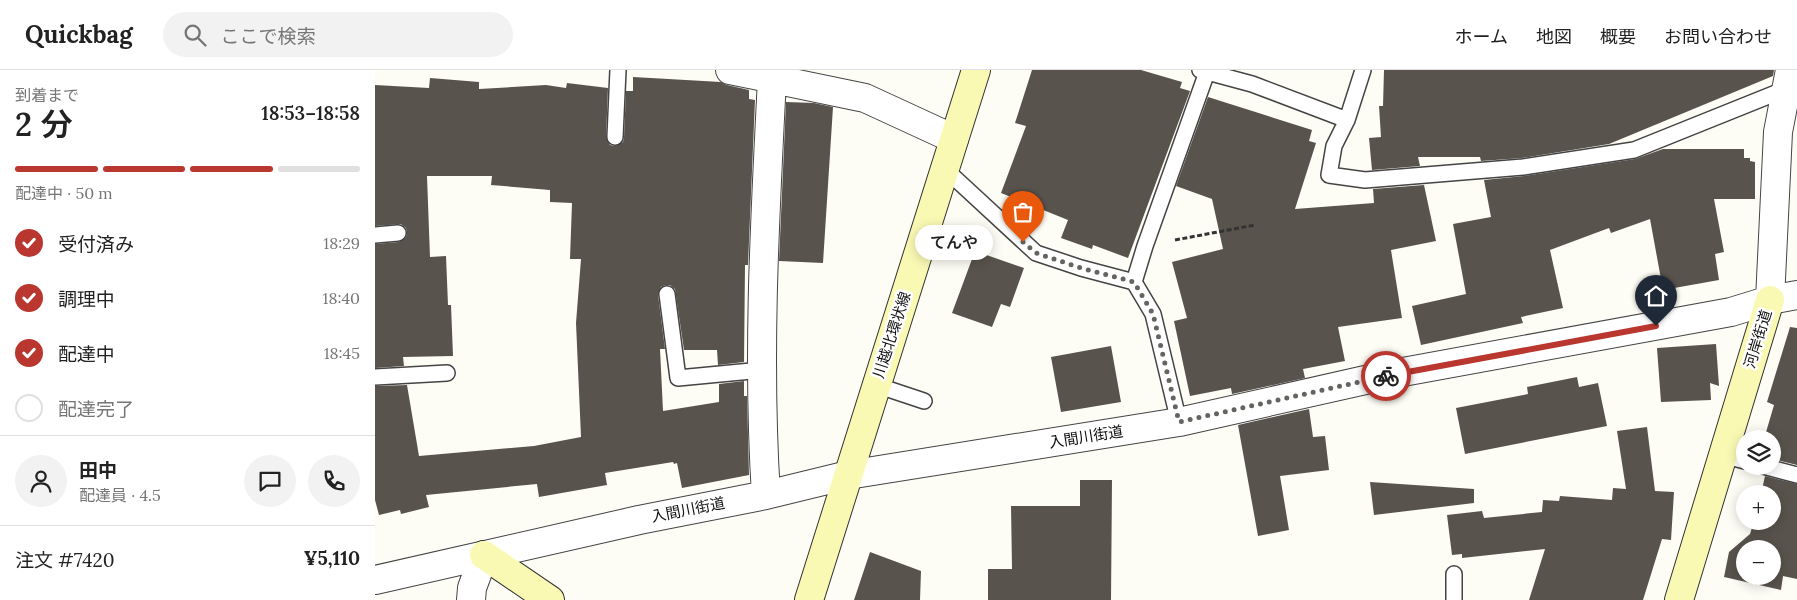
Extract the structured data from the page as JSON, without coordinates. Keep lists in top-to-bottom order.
{
  "streets": {
    "main road": ["川越北環状線", "河岸街道"],
    "street": ["入間川街道"]
  },
  "crossings": [
    ["川越北環状線", "入間川街道"],
    ["河岸街道", "入間川街道"]
  ],
  "places": ["てんや"],
  "page": {
    "header": "Quickbag",
    "search": "ここで検索",
    "nav": [
      "ホーム",
      "地図",
      "概要",
      "お問い合わせ"
    ],
    "heading": ["2 分", "到着まで", "18:53–18:58"],
    "panel": [
      "田中",
      "配達員 · 4.5",
      "注文 #7420",
      "¥5,110"
    ],
    "bar": "配達中 · 50 m",
    "list": [
      ["受付済み", "18:29"],
      ["調理中", "18:40"],
      ["配達中", "18:45"],
      "配達完了"
    ],
    "bubble": "てんや",
    "map_buttons": ["+", "−"]
  }
}
